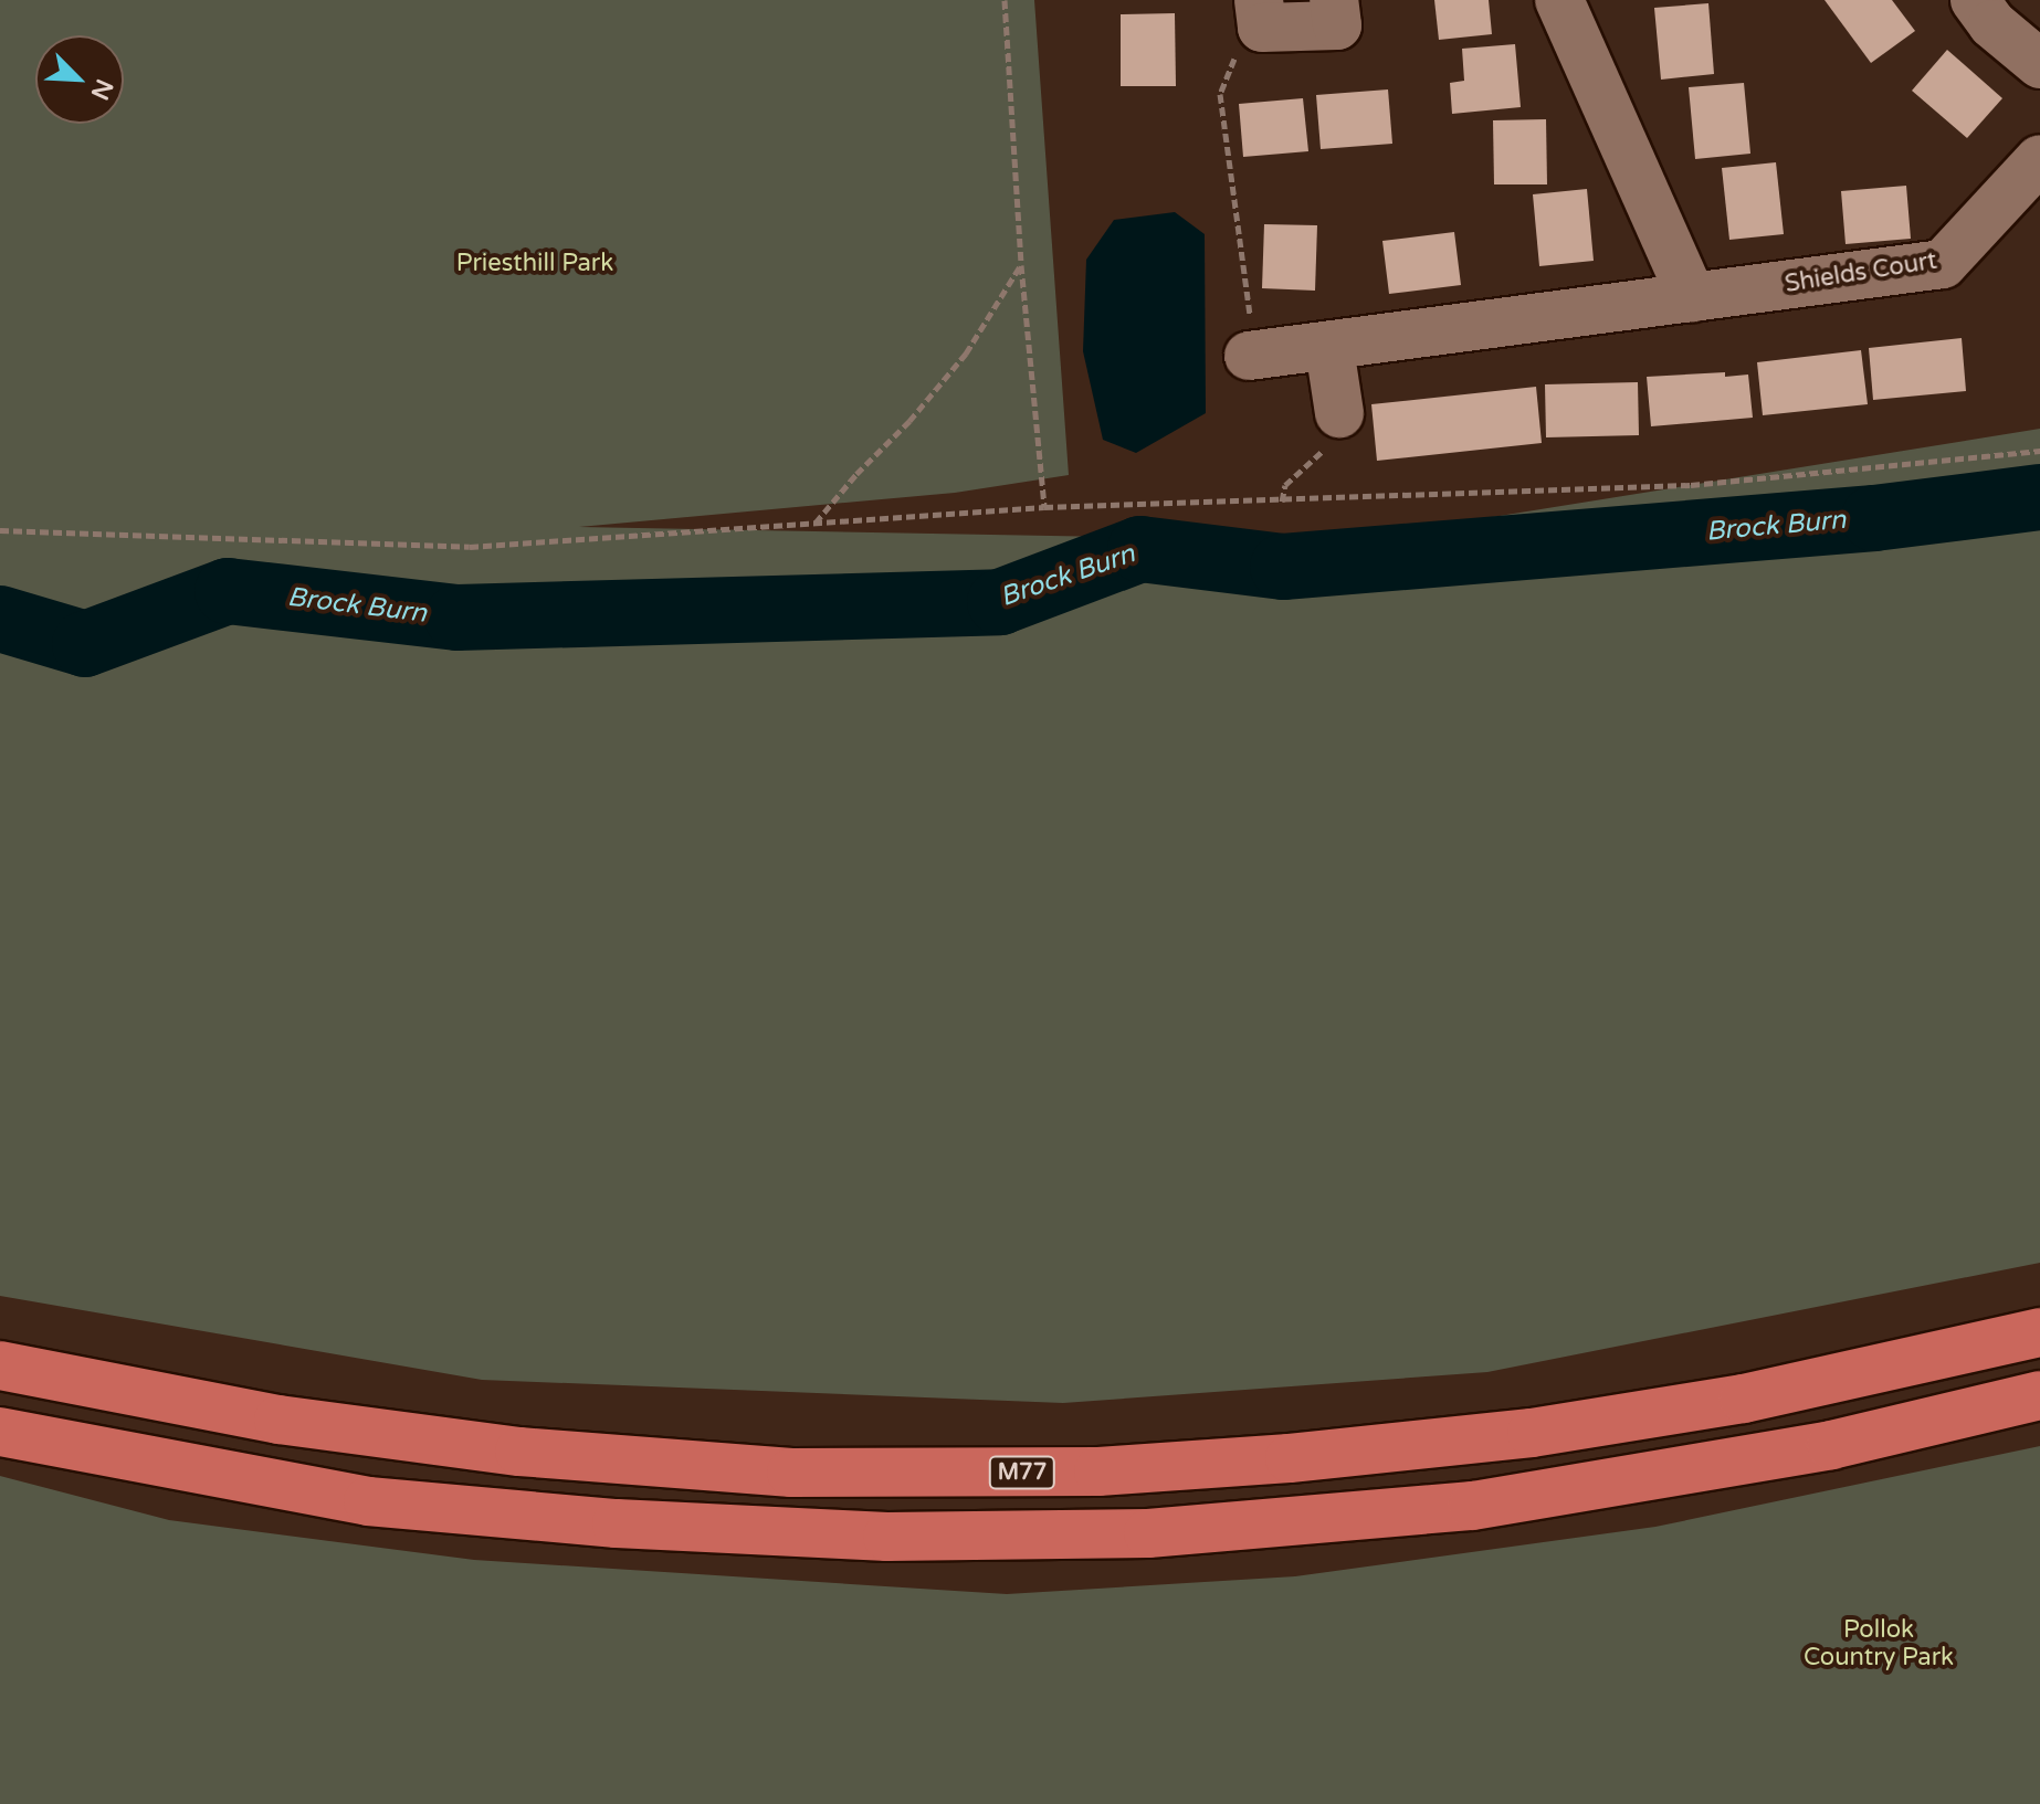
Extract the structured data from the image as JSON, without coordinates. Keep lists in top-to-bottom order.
{
  "streets": {
    "highway": ["M77"],
    "street": ["Shields Court"]
  },
  "water": ["Brock Burn"],
  "parks": ["Priesthill Park", "Pollok Country Park"],
  "north": "bottom right"
}
